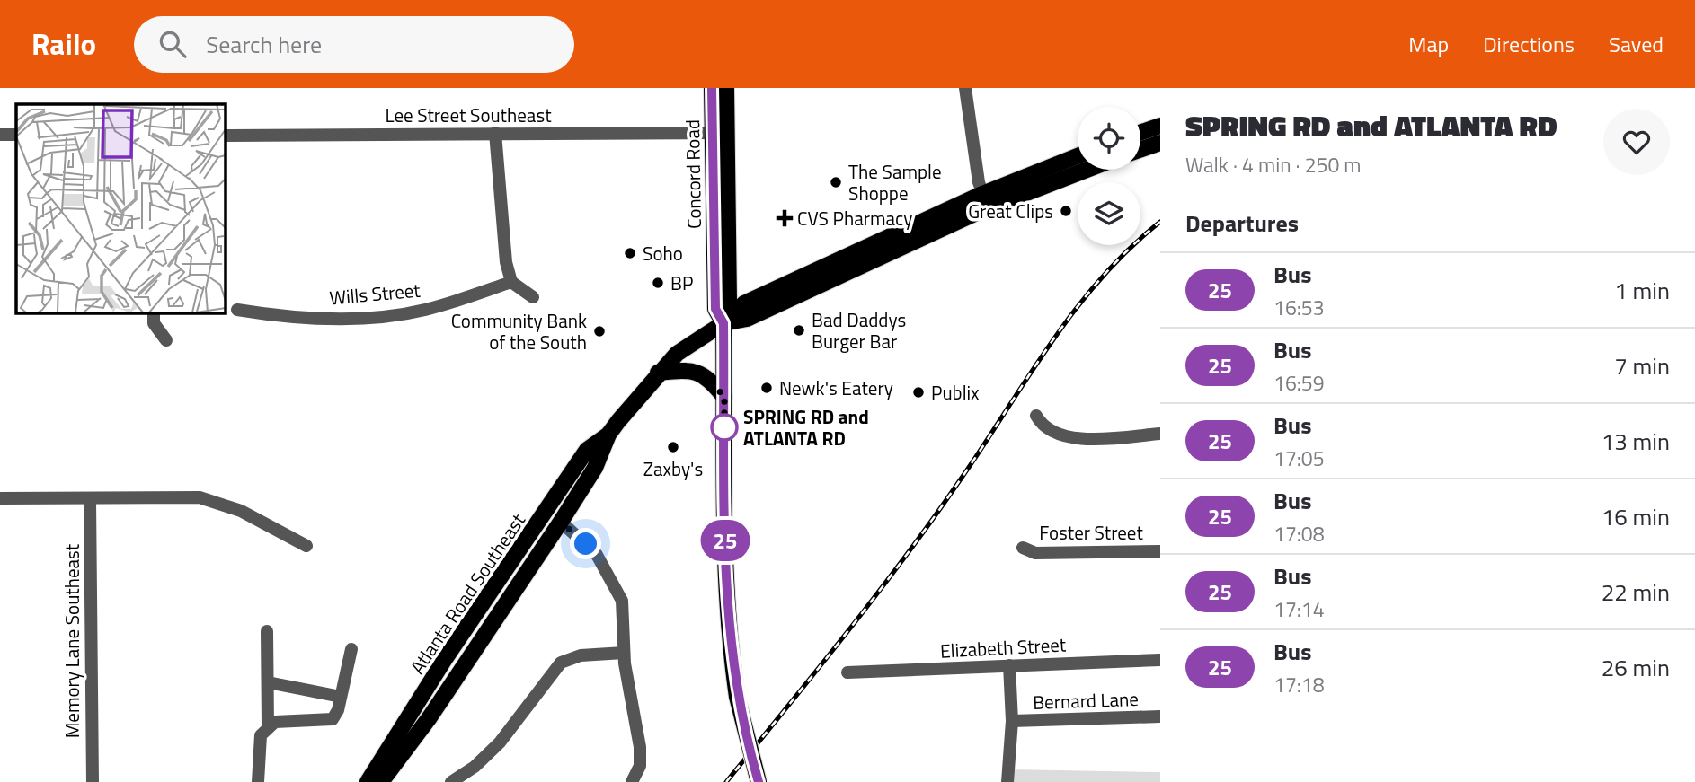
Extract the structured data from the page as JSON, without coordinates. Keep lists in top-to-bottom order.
{
  "streets": {
    "main road": ["Concord Road", "Atlanta Road Southeast"],
    "street": [
      "Lee Street Southeast",
      "Wills Street",
      "Foster Street",
      "Memory Lane Southeast",
      "Elizabeth Street",
      "Bernard Lane"
    ]
  },
  "crossings": [
    ["Lee Street Southeast", "Concord Road"],
    ["Concord Road", "Atlanta Road Southeast"]
  ],
  "places": {
    "other": [
      "The Sample Shoppe",
      "Great Clips",
      "Soho",
      "BP",
      "Bad Daddys Burger Bar",
      "Community Bank of the South",
      "Newk's Eatery",
      "Publix",
      "SPRING RD and ATLANTA RD",
      "Zaxby's"
    ],
    "health": ["CVS Pharmacy"]
  },
  "lines": ["bus line 25"],
  "page": {
    "header": "Railo",
    "search": "Search here",
    "nav": ["Map", "Directions", "Saved"],
    "on_map": "25",
    "heading": [
      ["SPRING RD and ATLANTA RD", "Walk · 4 min · 250 m"],
      "Departures"
    ],
    "list": [
      {
        "mark": "25",
        "name": "Bus",
        "note": "16:53",
        "value": "1 min"
      },
      {
        "mark": "25",
        "name": "Bus",
        "note": "16:59",
        "value": "7 min"
      },
      {
        "mark": "25",
        "name": "Bus",
        "note": "17:05",
        "value": "13 min"
      },
      {
        "mark": "25",
        "name": "Bus",
        "note": "17:08",
        "value": "16 min"
      },
      {
        "mark": "25",
        "name": "Bus",
        "note": "17:14",
        "value": "22 min"
      },
      {
        "mark": "25",
        "name": "Bus",
        "note": "17:18",
        "value": "26 min"
      }
    ]
  }
}
